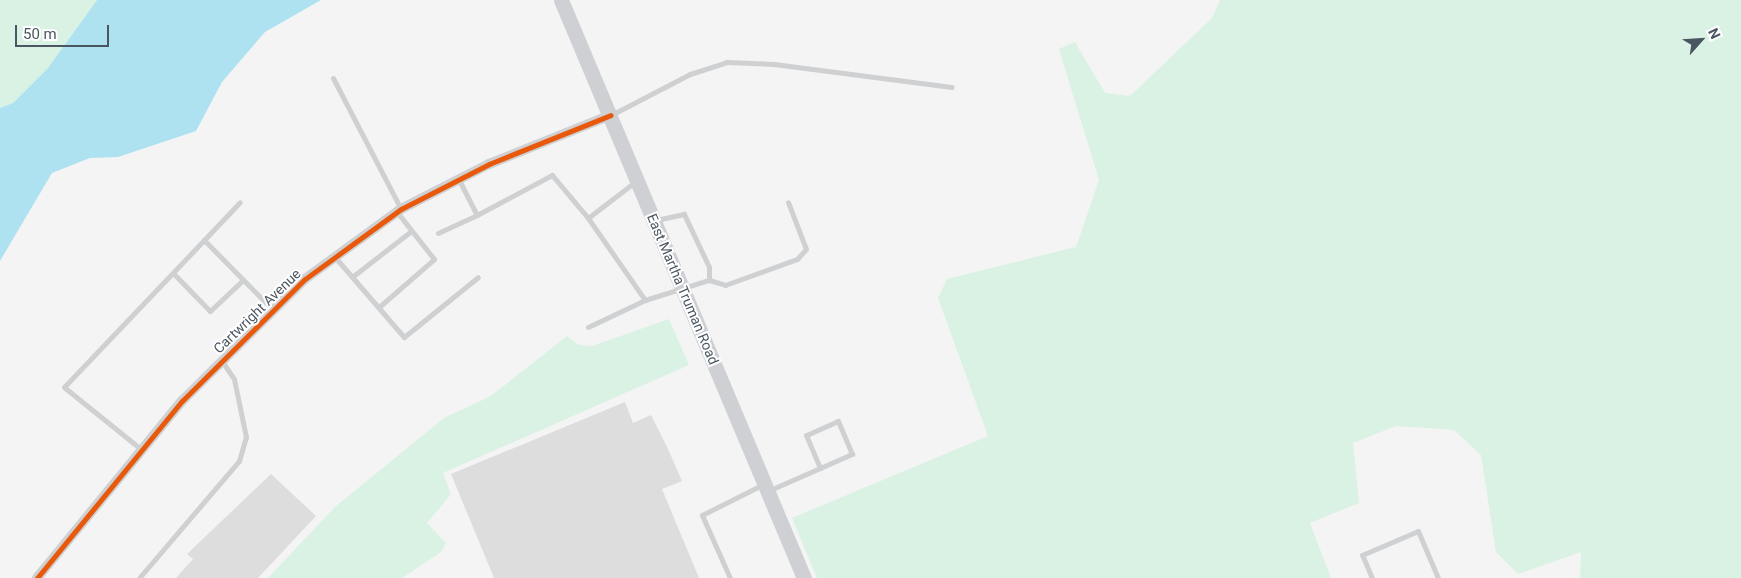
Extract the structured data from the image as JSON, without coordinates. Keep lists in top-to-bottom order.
{
  "streets": {
    "main road": ["East Martha Truman Road"],
    "street": ["Cartwright Avenue"]
  },
  "crossings": [
    ["East Martha Truman Road", "Cartwright Avenue"]
  ],
  "scale_bar": "50 m",
  "north": "top right"
}
